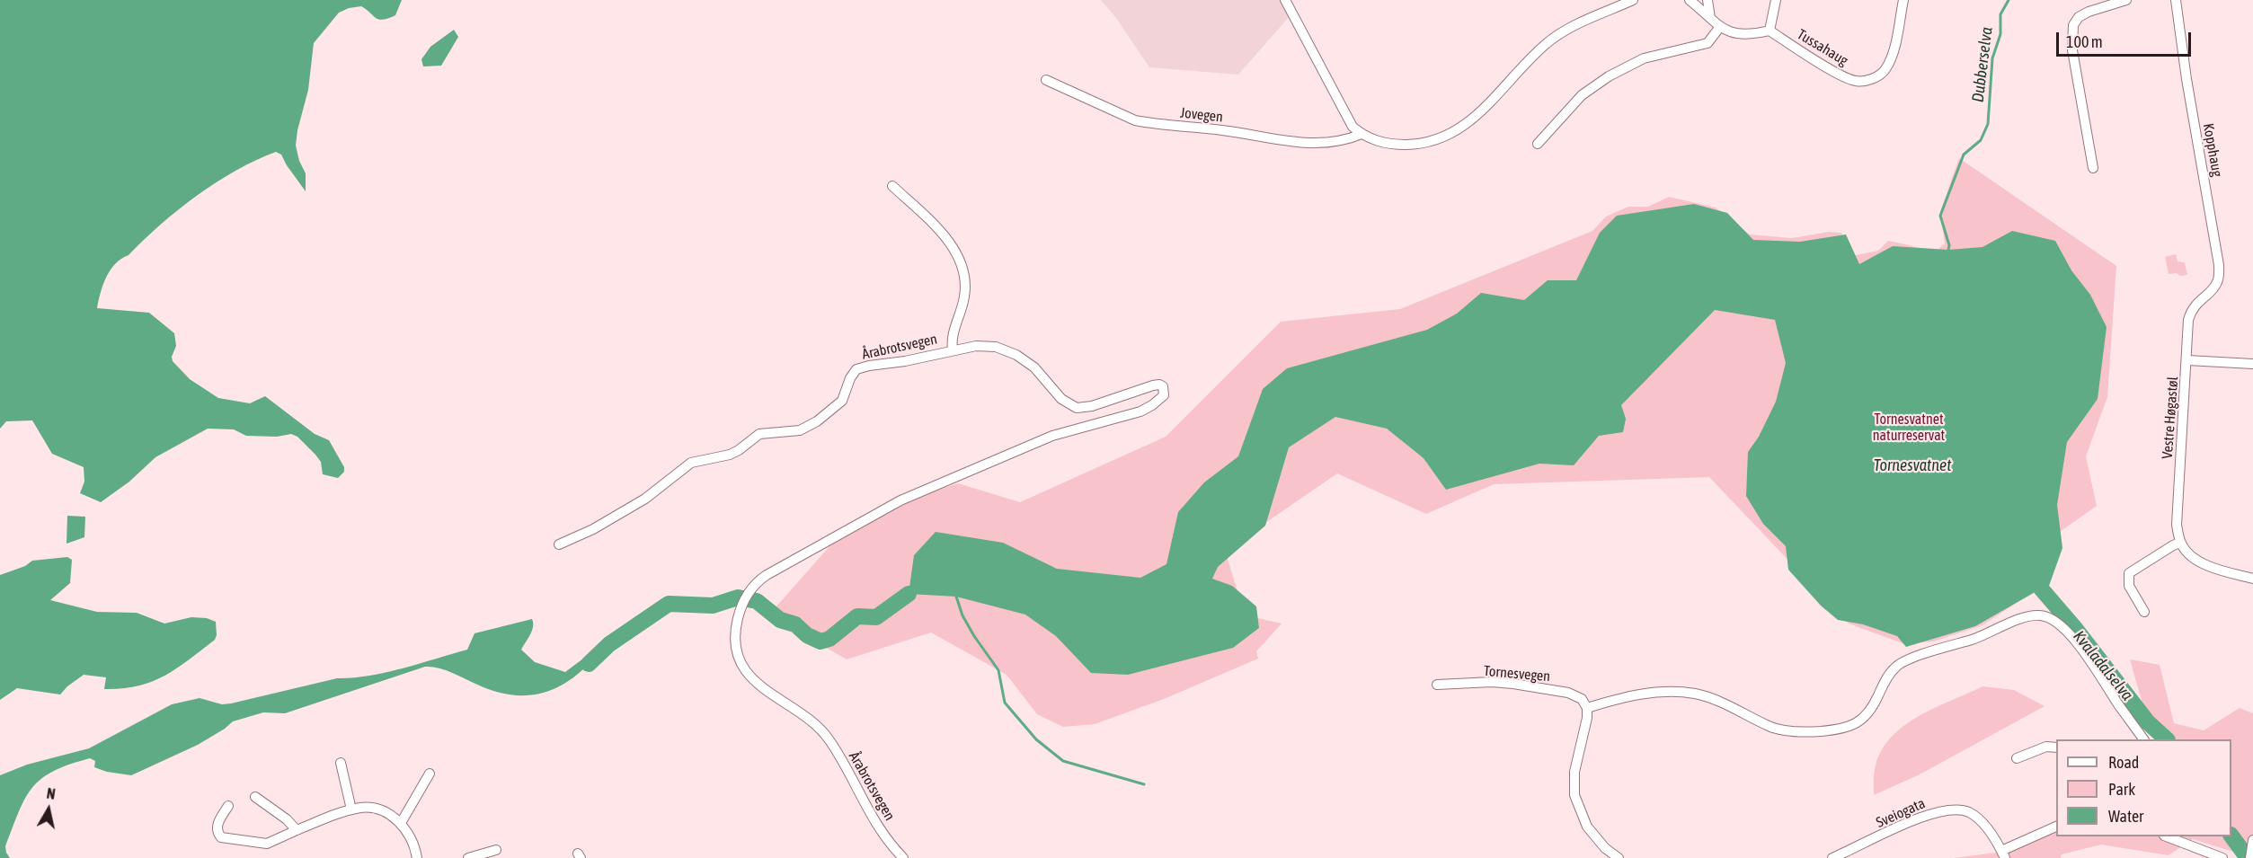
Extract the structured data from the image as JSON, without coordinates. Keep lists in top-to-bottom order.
{
  "streets": {
    "street": [
      "Tussahaug",
      "Jovegen",
      "Kopphaug",
      "Årabrotsvegen",
      "Vestre Høgastøl",
      "Tornesvegen",
      "Sveiogata"
    ]
  },
  "crossings": [
    ["Kopphaug", "Vestre Høgastøl"]
  ],
  "water": ["Dubberselva", "Tornesvatnet", "Kvaladalselva"],
  "parks": ["Tornesvatnet naturreservat"],
  "legend": ["Road", "Park", "Water"],
  "scale_bar": "100 m",
  "north": "top"
}
